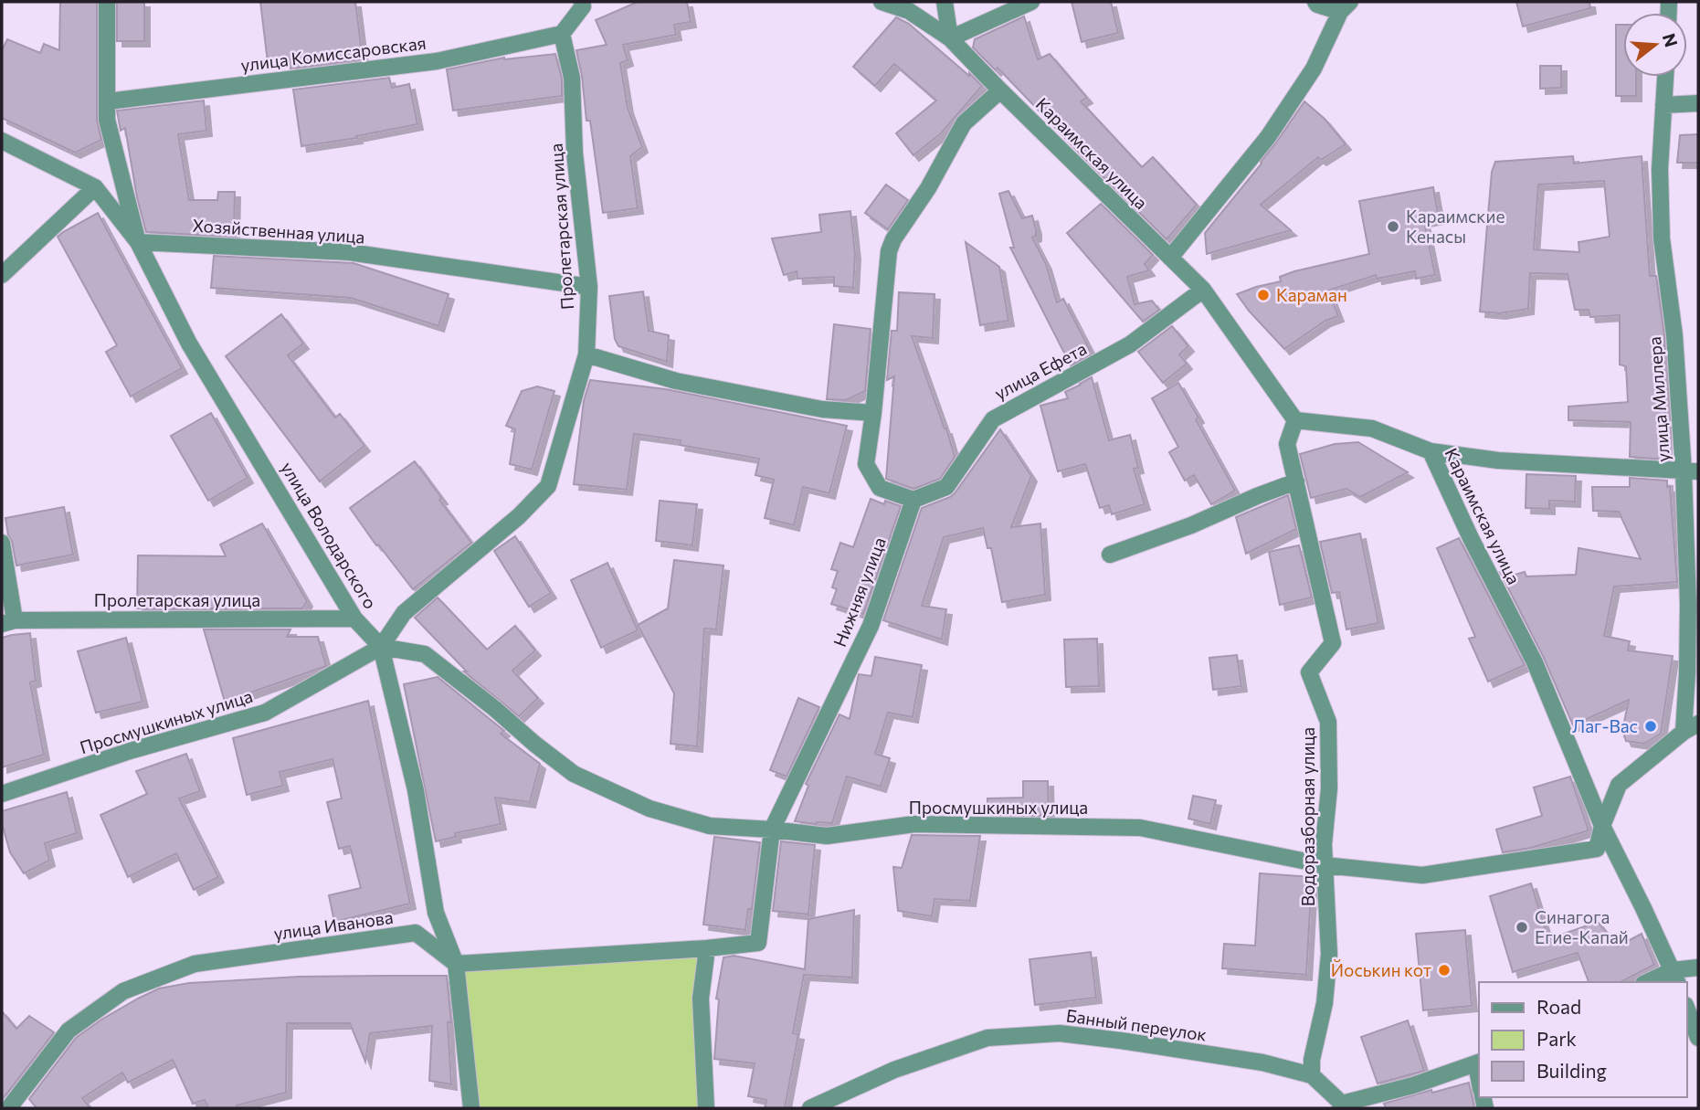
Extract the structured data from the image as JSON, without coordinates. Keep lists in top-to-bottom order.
{
  "streets": {
    "street": [
      "улица Комиссаровская",
      "Караимская улица",
      "Пролетарская улица",
      "Хозяйственная улица",
      "улица Ефета",
      "улица Миллера",
      "улица Володарского",
      "Нижняя улица",
      "Просмушкиных улица",
      "Водоразборная улица",
      "улица Иванова",
      "Банный переулок"
    ]
  },
  "crossings": [
    ["улица Комиссаровская", "Пролетарская улица"],
    ["улица Комиссаровская", "улица Володарского"],
    ["Караимская улица", "улица Ефета"],
    ["Караимская улица", "Просмушкиных улица"],
    ["Караимская улица", "Водоразборная улица"],
    ["Пролетарская улица", "Хозяйственная улица"],
    ["Пролетарская улица", "улица Володарского"],
    ["Пролетарская улица", "Просмушкиных улица"],
    ["Хозяйственная улица", "улица Володарского"],
    ["улица Ефета", "Нижняя улица"],
    ["улица Миллера", "Просмушкиных улица"],
    ["улица Володарского", "Просмушкиных улица"],
    ["улица Володарского", "улица Иванова"],
    ["Нижняя улица", "Просмушкиных улица"],
    ["Просмушкиных улица", "Водоразборная улица"],
    ["Водоразборная улица", "Банный переулок"]
  ],
  "places": [
    "Караимские Кенасы",
    "Караман",
    "Лаг-Вас",
    "Синагога Егие-Капай",
    "Йоськин кот"
  ],
  "legend": ["Road", "Park", "Building"],
  "north": "right"
}
